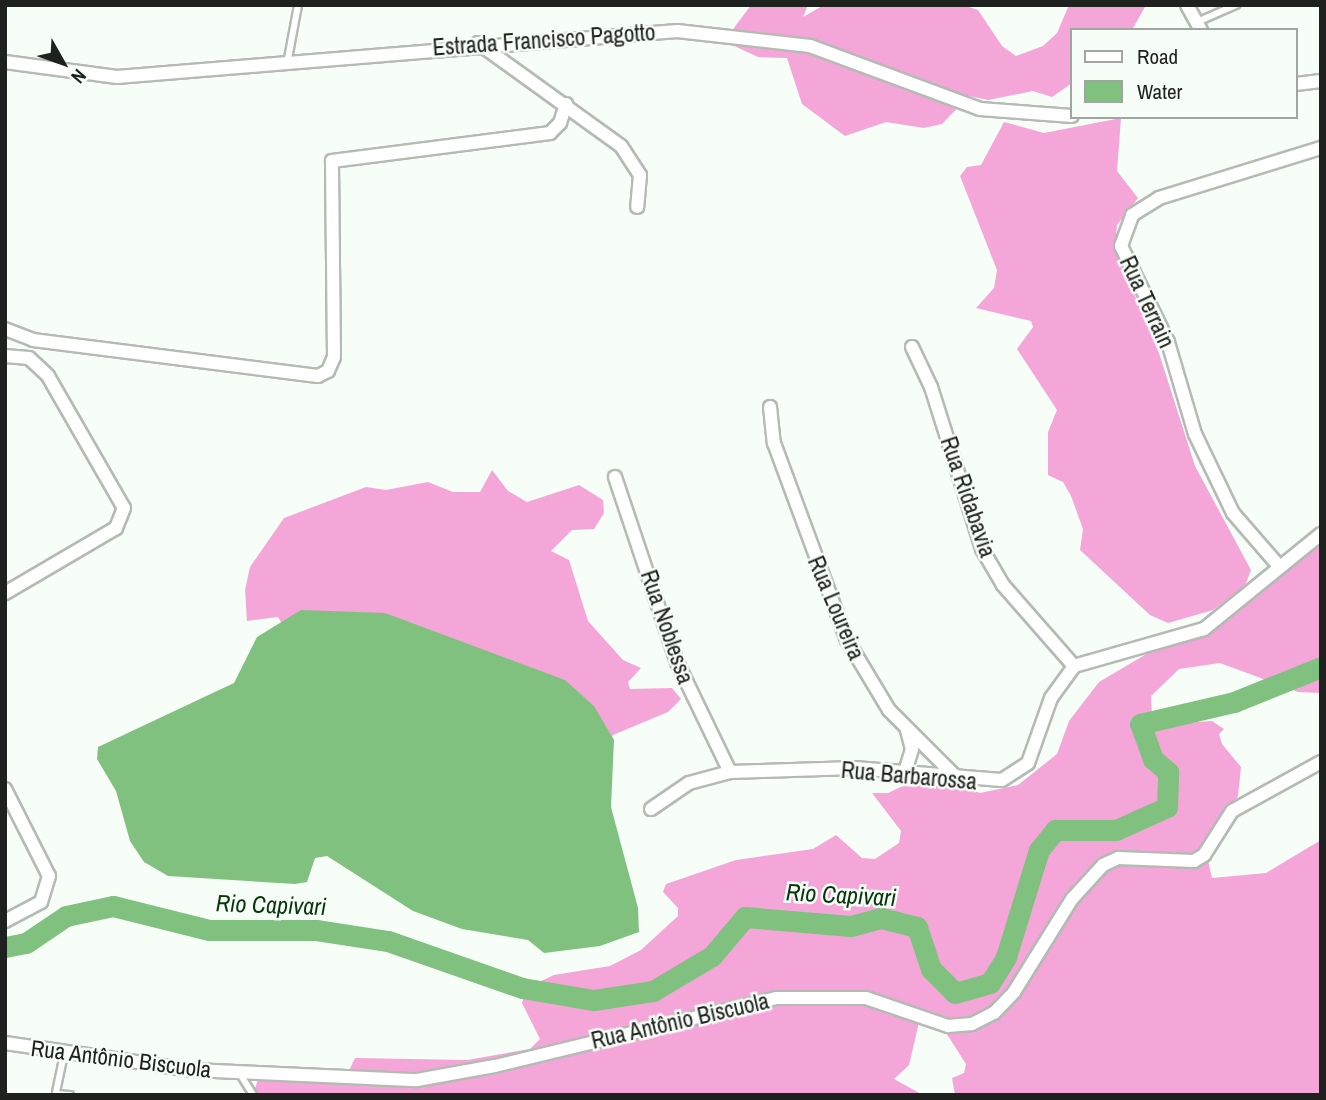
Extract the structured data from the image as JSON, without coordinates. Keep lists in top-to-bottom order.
{
  "streets": {
    "street": [
      "Estrada Francisco Pagotto",
      "Rua Terrain",
      "Rua Ridabavia",
      "Rua Loureira",
      "Rua Noblessa",
      "Rua Barbarossa",
      "Rua Antônio Biscuola"
    ]
  },
  "crossings": [
    ["Rua Ridabavia", "Rua Barbarossa"],
    ["Rua Loureira", "Rua Barbarossa"],
    ["Rua Noblessa", "Rua Barbarossa"]
  ],
  "water": ["Rio Capivari"],
  "legend": ["Road", "Water"],
  "north": "bottom right"
}
